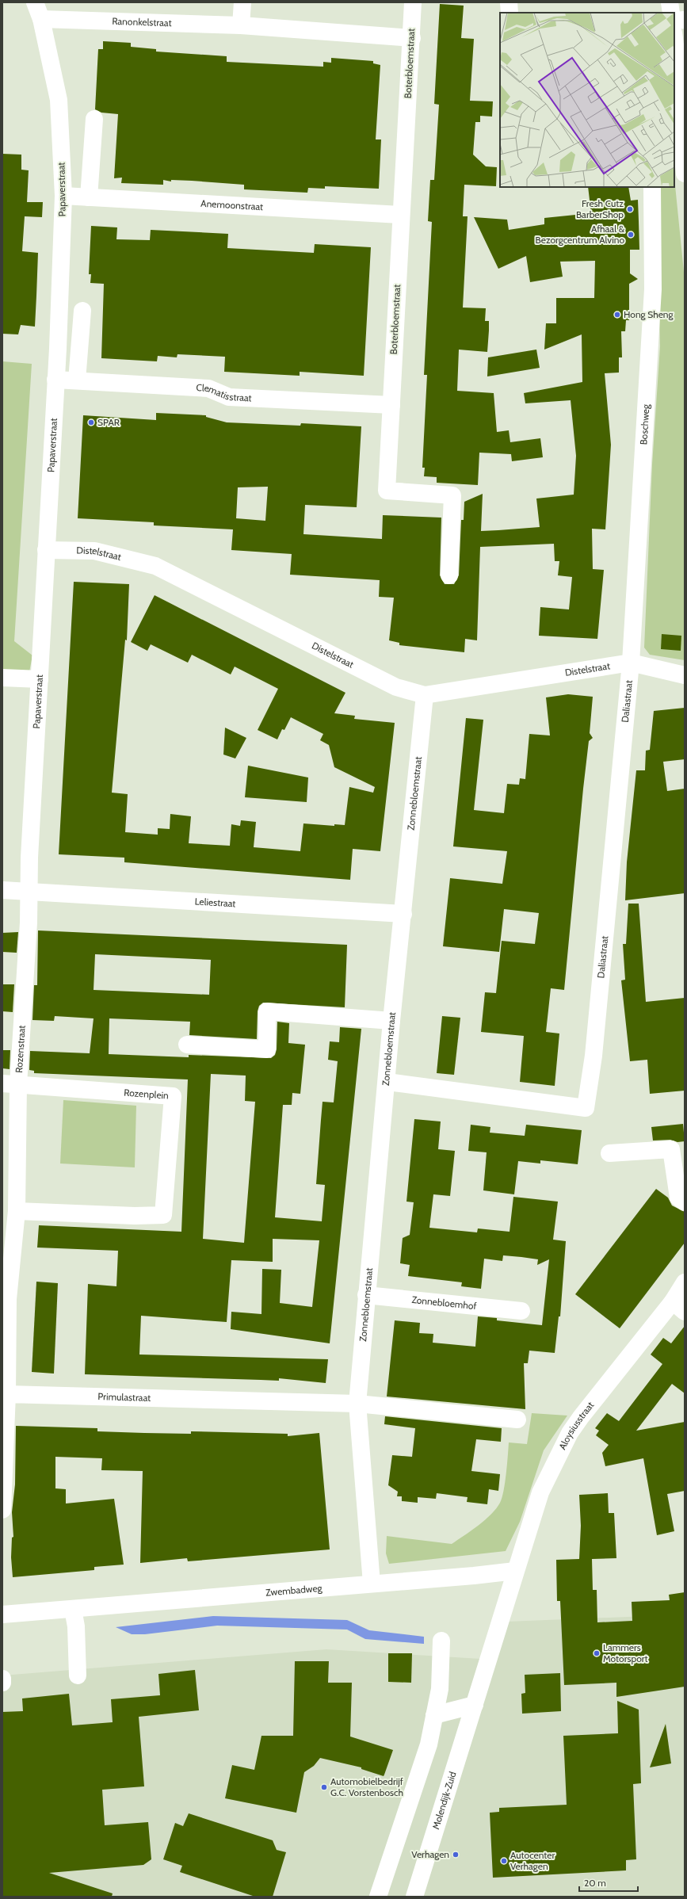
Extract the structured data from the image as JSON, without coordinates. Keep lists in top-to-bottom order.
{
  "streets": {
    "street": [
      "Ranonkelstraat",
      "Boterbloemstraat",
      "Papaverstraat",
      "Anemoonstraat",
      "Clematisstraat",
      "Boschweg",
      "Distelstraat",
      "Daliastraat",
      "Zonnebloemstraat",
      "Leliestraat",
      "Rozenstraat",
      "Rozenplein",
      "Zonnebloemhof",
      "Primulastraat",
      "Aloysiusstraat",
      "Zwembadweg",
      "Molendijk-Zuid"
    ]
  },
  "crossings": [
    ["Ranonkelstraat", "Boterbloemstraat"],
    ["Ranonkelstraat", "Papaverstraat"],
    ["Boterbloemstraat", "Anemoonstraat"],
    ["Boterbloemstraat", "Clematisstraat"],
    ["Papaverstraat", "Anemoonstraat"],
    ["Papaverstraat", "Clematisstraat"],
    ["Papaverstraat", "Distelstraat"],
    ["Papaverstraat", "Leliestraat"],
    ["Papaverstraat", "Rozenstraat"],
    ["Boschweg", "Distelstraat"],
    ["Boschweg", "Daliastraat"],
    ["Distelstraat", "Daliastraat"],
    ["Distelstraat", "Zonnebloemstraat"],
    ["Daliastraat", "Zonnebloemstraat"],
    ["Zonnebloemstraat", "Leliestraat"],
    ["Zonnebloemstraat", "Zonnebloemhof"],
    ["Zonnebloemstraat", "Primulastraat"],
    ["Zonnebloemstraat", "Zwembadweg"],
    ["Leliestraat", "Rozenstraat"],
    ["Rozenstraat", "Rozenplein"],
    ["Aloysiusstraat", "Zwembadweg"],
    ["Aloysiusstraat", "Molendijk-Zuid"],
    ["Zwembadweg", "Molendijk-Zuid"]
  ],
  "places": [
    "Fresh Cutz BarberShop",
    "Afhaal & Bezorgcentrum Alvino",
    "Hong Sheng",
    "SPAR",
    "Lammers Motorsport",
    "Automobielbedrijf G.C. Vorstenbosch",
    "Verhagen",
    "Autocenter Verhagen"
  ],
  "scale_bar": "20 m"
}
